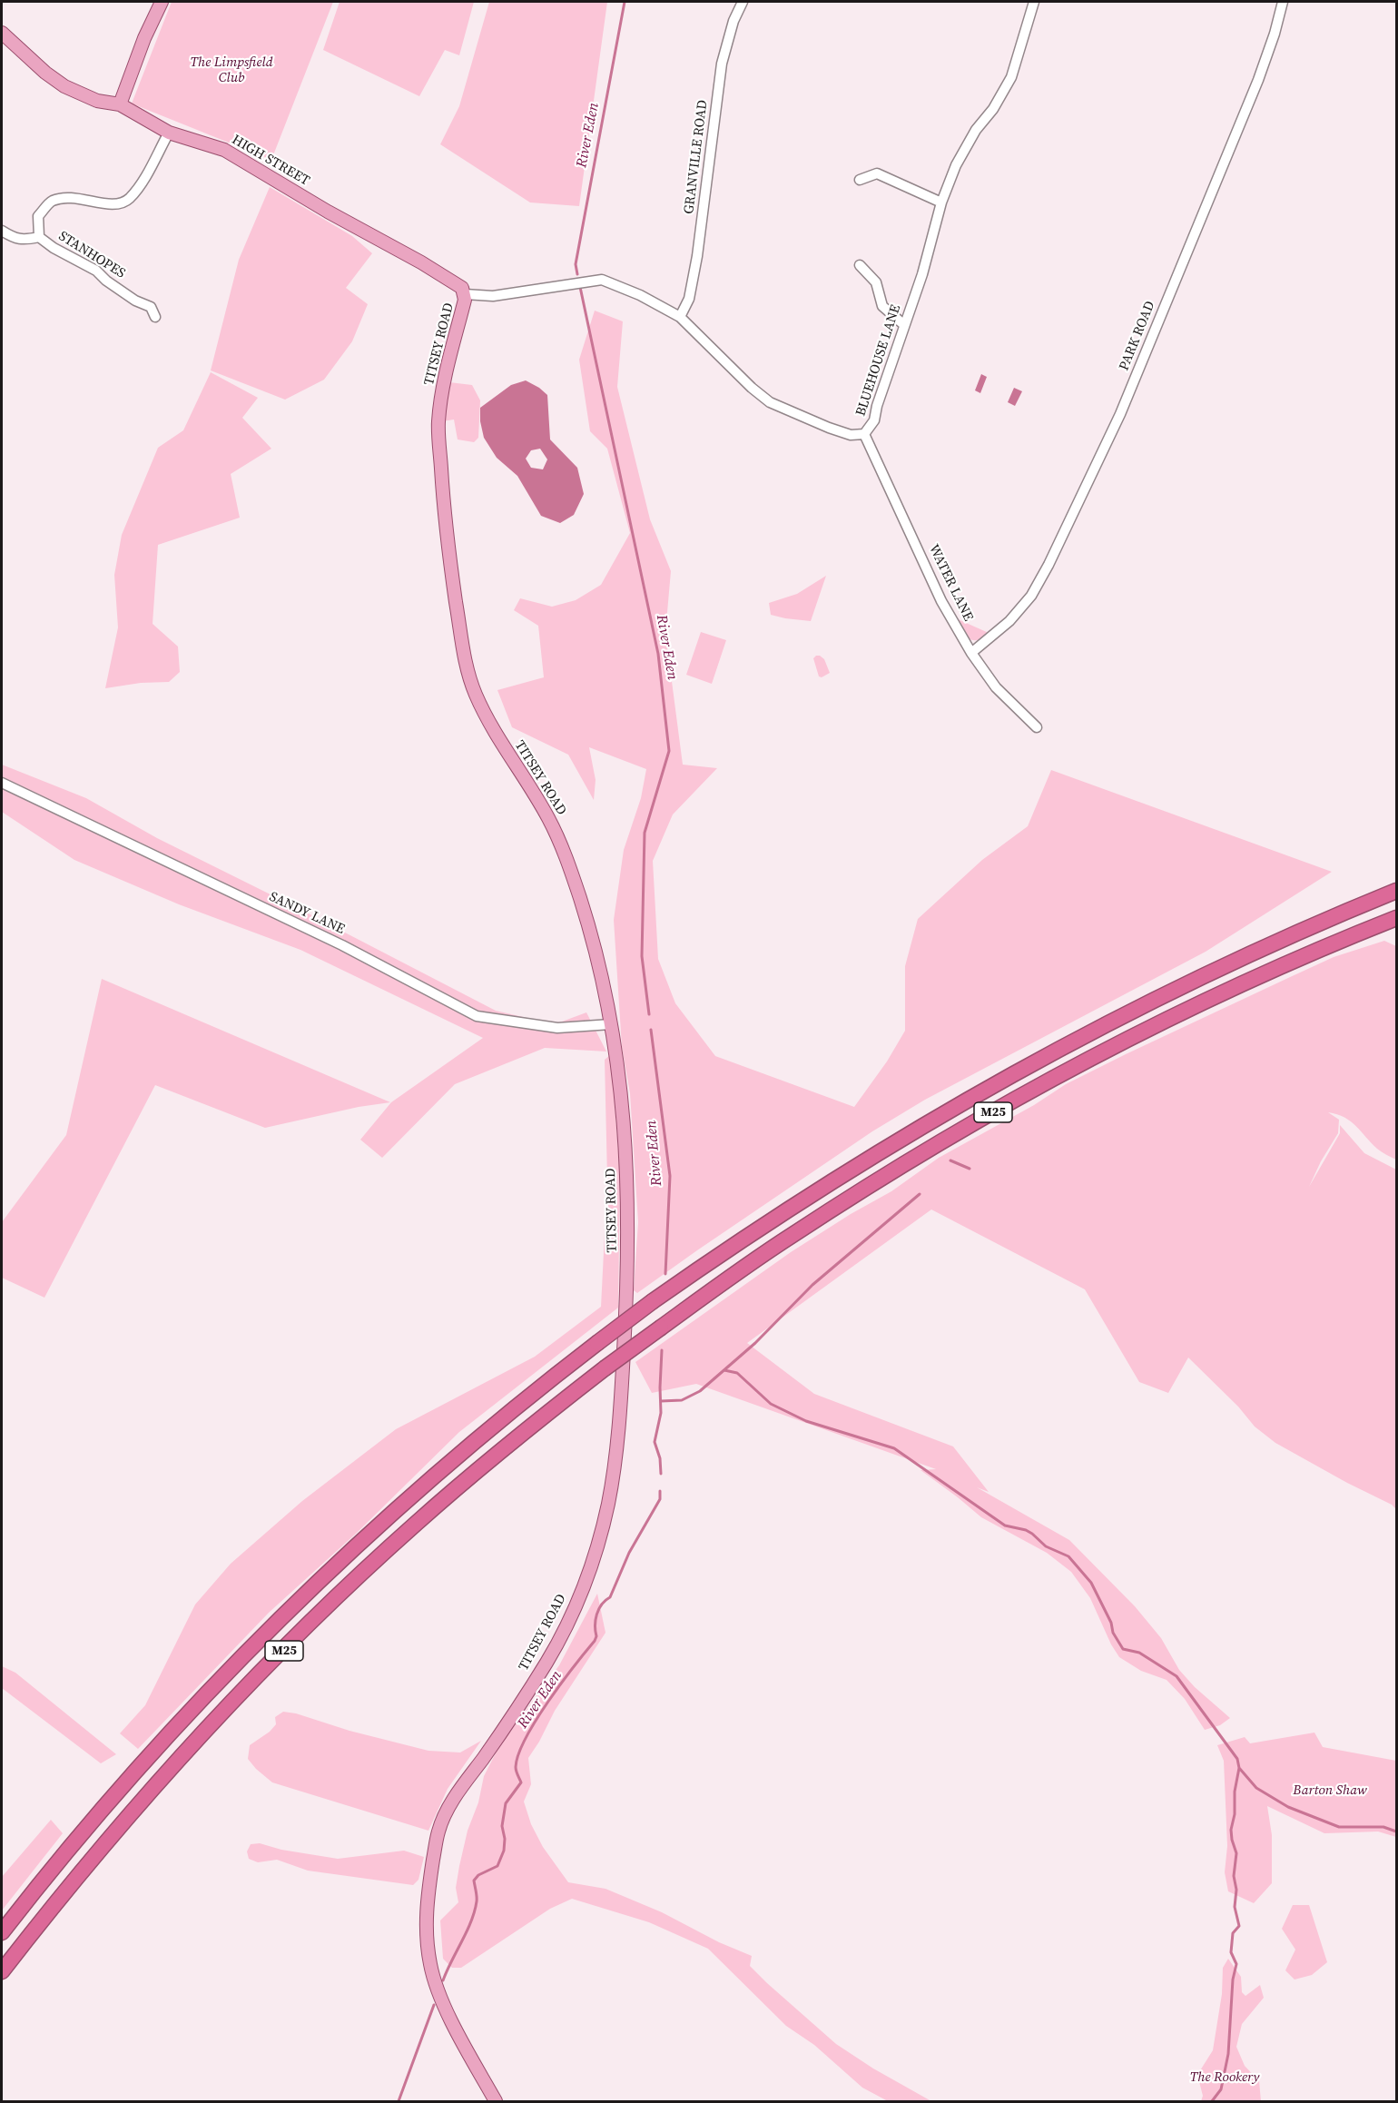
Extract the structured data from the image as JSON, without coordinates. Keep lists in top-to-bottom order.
{
  "streets": {
    "highway": ["M25"],
    "main road": ["HIGH STREET", "TITSEY ROAD"],
    "street": [
      "GRANVILLE ROAD",
      "STANHOPES",
      "PARK ROAD",
      "BLUEHOUSE LANE",
      "WATER LANE",
      "SANDY LANE"
    ]
  },
  "crossings": [
    ["GRANVILLE ROAD", "BLUEHOUSE LANE"],
    ["HIGH STREET", "STANHOPES"],
    ["HIGH STREET", "TITSEY ROAD"],
    ["HIGH STREET", "BLUEHOUSE LANE"],
    ["PARK ROAD", "WATER LANE"],
    ["TITSEY ROAD", "BLUEHOUSE LANE"],
    ["TITSEY ROAD", "SANDY LANE"],
    ["BLUEHOUSE LANE", "WATER LANE"]
  ],
  "water": ["River Eden"],
  "parks": ["The Limpsfield Club", "Barton Shaw", "The Rookery"]
}
